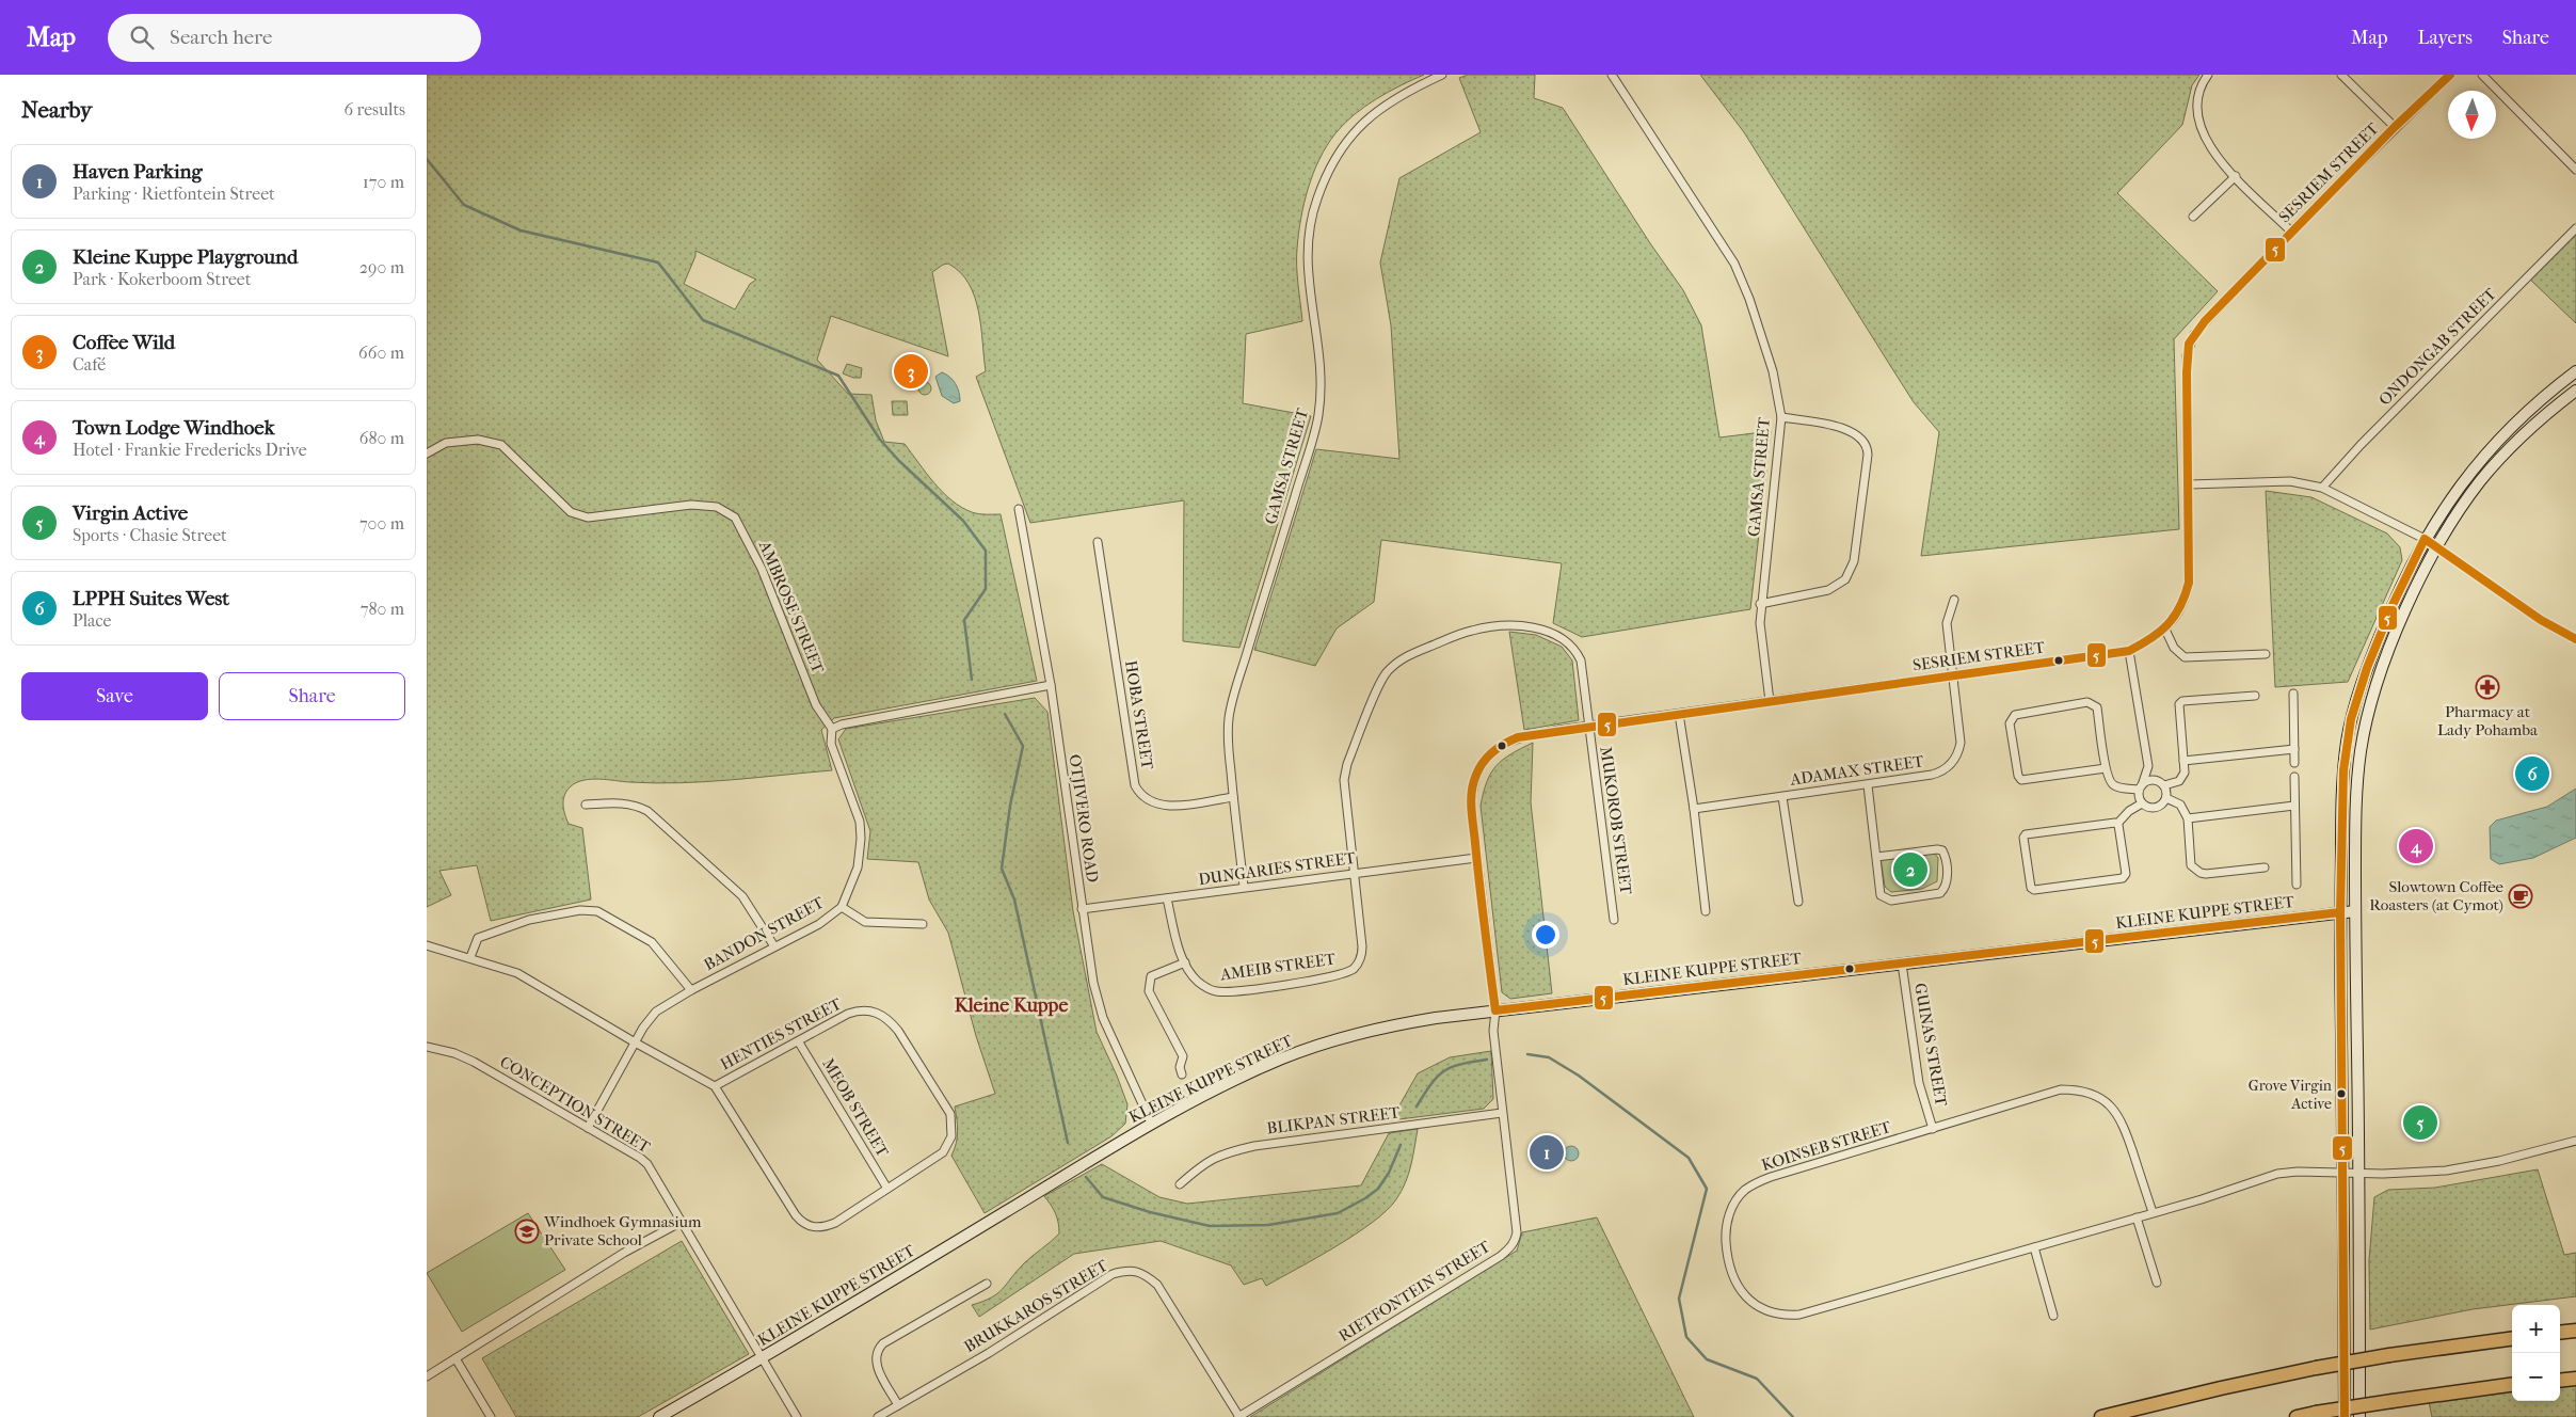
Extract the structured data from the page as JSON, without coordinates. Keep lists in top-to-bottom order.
{
  "streets": {
    "main road": ["KLEINE KUPPE STREET"],
    "street": [
      "SESRIEM STREET",
      "ONDONGAB STREET",
      "GAMSA STREET",
      "AMBROSE STREET",
      "HOBA STREET",
      "ADAMAX STREET",
      "OTJIVERO ROAD",
      "MUKOROB STREET",
      "DUNGARIES STREET",
      "BANDON STREET",
      "AMEIB STREET",
      "HENTIES STREET",
      "GUINAS STREET",
      "CONCEPTION STREET",
      "MEOB STREET",
      "BLIKPAN STREET",
      "KOINSEB STREET",
      "RIETFONTEIN STREET",
      "BRUKKAROS STREET"
    ]
  },
  "crossings": [
    ["SESRIEM STREET", "GAMSA STREET"],
    ["SESRIEM STREET", "ADAMAX STREET"],
    ["SESRIEM STREET", "MUKOROB STREET"],
    ["SESRIEM STREET", "DUNGARIES STREET"],
    ["SESRIEM STREET", "KLEINE KUPPE STREET"],
    ["SESRIEM STREET", "RIETFONTEIN STREET"],
    ["GAMSA STREET", "HOBA STREET"],
    ["GAMSA STREET", "DUNGARIES STREET"],
    ["AMBROSE STREET", "BANDON STREET"],
    ["OTJIVERO ROAD", "DUNGARIES STREET"],
    ["OTJIVERO ROAD", "KLEINE KUPPE STREET"],
    ["MUKOROB STREET", "DUNGARIES STREET"],
    ["MUKOROB STREET", "AMEIB STREET"],
    ["DUNGARIES STREET", "AMEIB STREET"],
    ["KLEINE KUPPE STREET", "GUINAS STREET"],
    ["KLEINE KUPPE STREET", "CONCEPTION STREET"],
    ["KLEINE KUPPE STREET", "RIETFONTEIN STREET"],
    ["BANDON STREET", "HENTIES STREET"],
    ["BANDON STREET", "CONCEPTION STREET"],
    ["HENTIES STREET", "MEOB STREET"],
    ["GUINAS STREET", "KOINSEB STREET"],
    ["BLIKPAN STREET", "RIETFONTEIN STREET"],
    ["RIETFONTEIN STREET", "BRUKKAROS STREET"]
  ],
  "districts": ["Kleine Kuppe"],
  "places": {
    "pharmacy": ["Pharmacy at Lady Pohamba"],
    "cafe": ["Slowtown Coffee Roasters (at Cymot)"],
    "other": ["Grove Virgin Active"],
    "school or university": ["Windhoek Gymnasium Private School"]
  },
  "lines": ["transit line 5"],
  "north": "bottom",
  "page": {
    "header": "Map",
    "search": "Search here",
    "nav": ["Map", "Layers", "Share"],
    "heading": ["Nearby", "6 results"],
    "list": [
      {
        "mark": "1",
        "name": "Haven Parking",
        "note": "Parking · Rietfontein Street",
        "value": "170 m"
      },
      {
        "mark": "2",
        "name": "Kleine Kuppe Playground",
        "note": "Park · Kokerboom Street",
        "value": "290 m"
      },
      {
        "mark": "3",
        "name": "Coffee Wild",
        "note": "Café",
        "value": "660 m"
      },
      {
        "mark": "4",
        "name": "Town Lodge Windhoek",
        "note": "Hotel · Frankie Fredericks Drive",
        "value": "680 m"
      },
      {
        "mark": "5",
        "name": "Virgin Active",
        "note": "Sports · Chasie Street",
        "value": "700 m"
      },
      {
        "mark": "6",
        "name": "LPPH Suites West",
        "note": "Place",
        "value": "780 m"
      }
    ],
    "pins": [
      "3",
      "6",
      "4",
      "2",
      "5",
      "1"
    ],
    "buttons": ["Save", "Share"],
    "map_buttons": ["+", "−"]
  }
}
